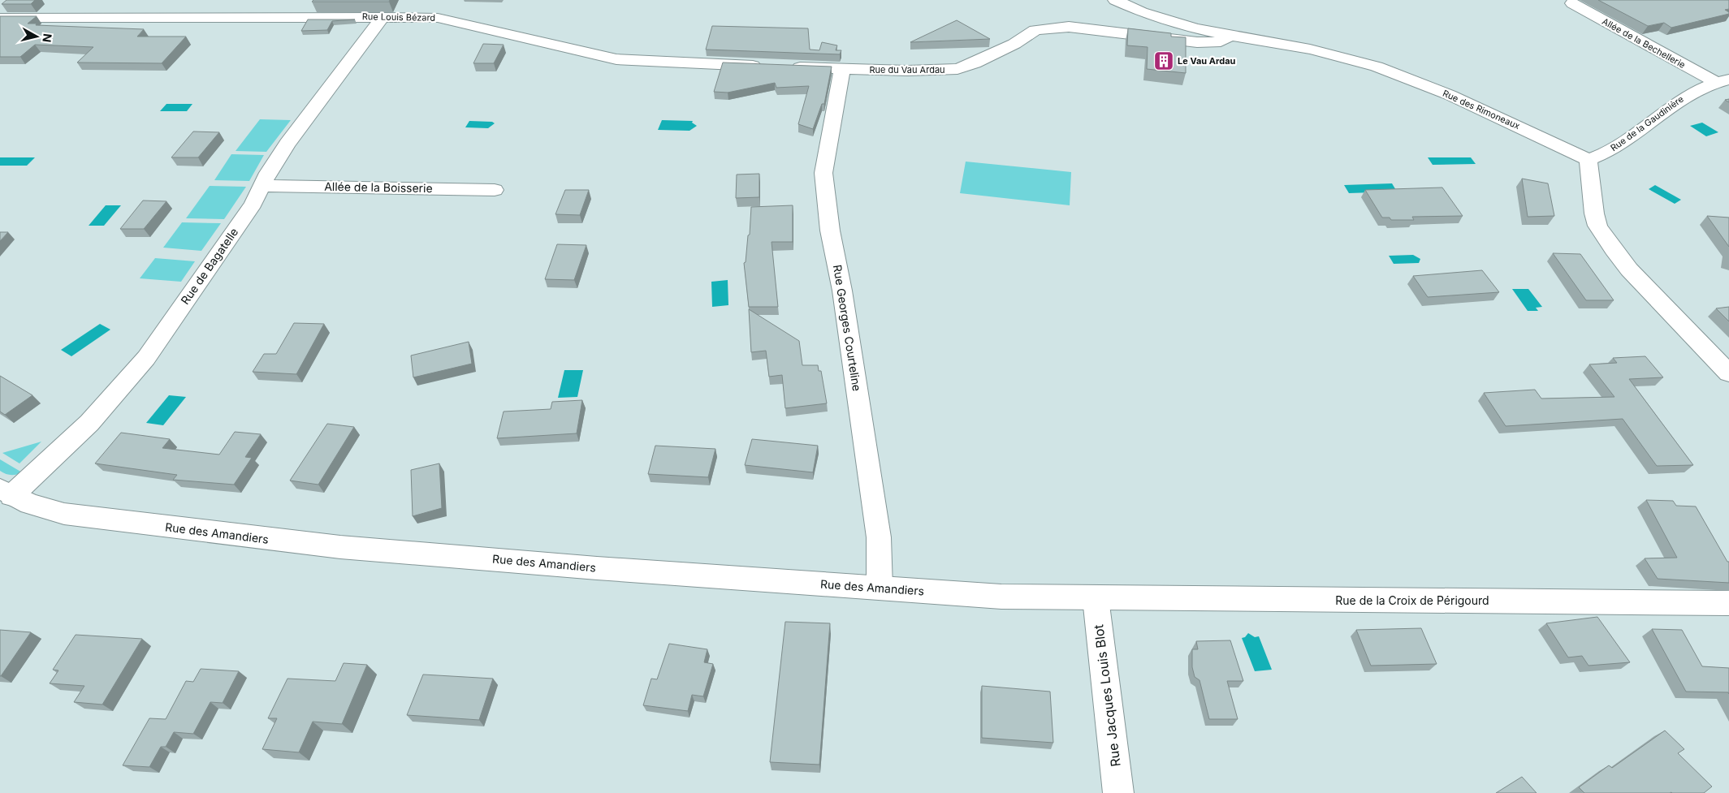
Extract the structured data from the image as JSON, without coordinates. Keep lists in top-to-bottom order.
{
  "streets": {
    "street": [
      "Rue Louis Bézard",
      "Allée de la Bechellerie",
      "Rue du Vau Ardau",
      "Rue des Rimoneaux",
      "Rue de la Gaudinière",
      "Allée de la Boisserie",
      "Rue de Bagatelle",
      "Rue Georges Courteline",
      "Rue des Amandiers",
      "Rue de la Croix de Périgourd",
      "Rue Jacques Louis Blot"
    ]
  },
  "crossings": [
    ["Rue Louis Bézard", "Rue de Bagatelle"],
    ["Allée de la Bechellerie", "Rue de la Gaudinière"],
    ["Rue du Vau Ardau", "Rue des Rimoneaux"],
    ["Rue du Vau Ardau", "Rue Georges Courteline"],
    ["Rue des Rimoneaux", "Rue de la Gaudinière"],
    ["Allée de la Boisserie", "Rue de Bagatelle"],
    ["Rue de Bagatelle", "Rue des Amandiers"],
    ["Rue Georges Courteline", "Rue des Amandiers"],
    ["Rue des Amandiers", "Rue de la Croix de Périgourd"],
    ["Rue des Amandiers", "Rue Jacques Louis Blot"],
    ["Rue de la Croix de Périgourd", "Rue Jacques Louis Blot"]
  ],
  "places": {
    "building": ["Le Vau Ardau"]
  },
  "north": "right"
}
